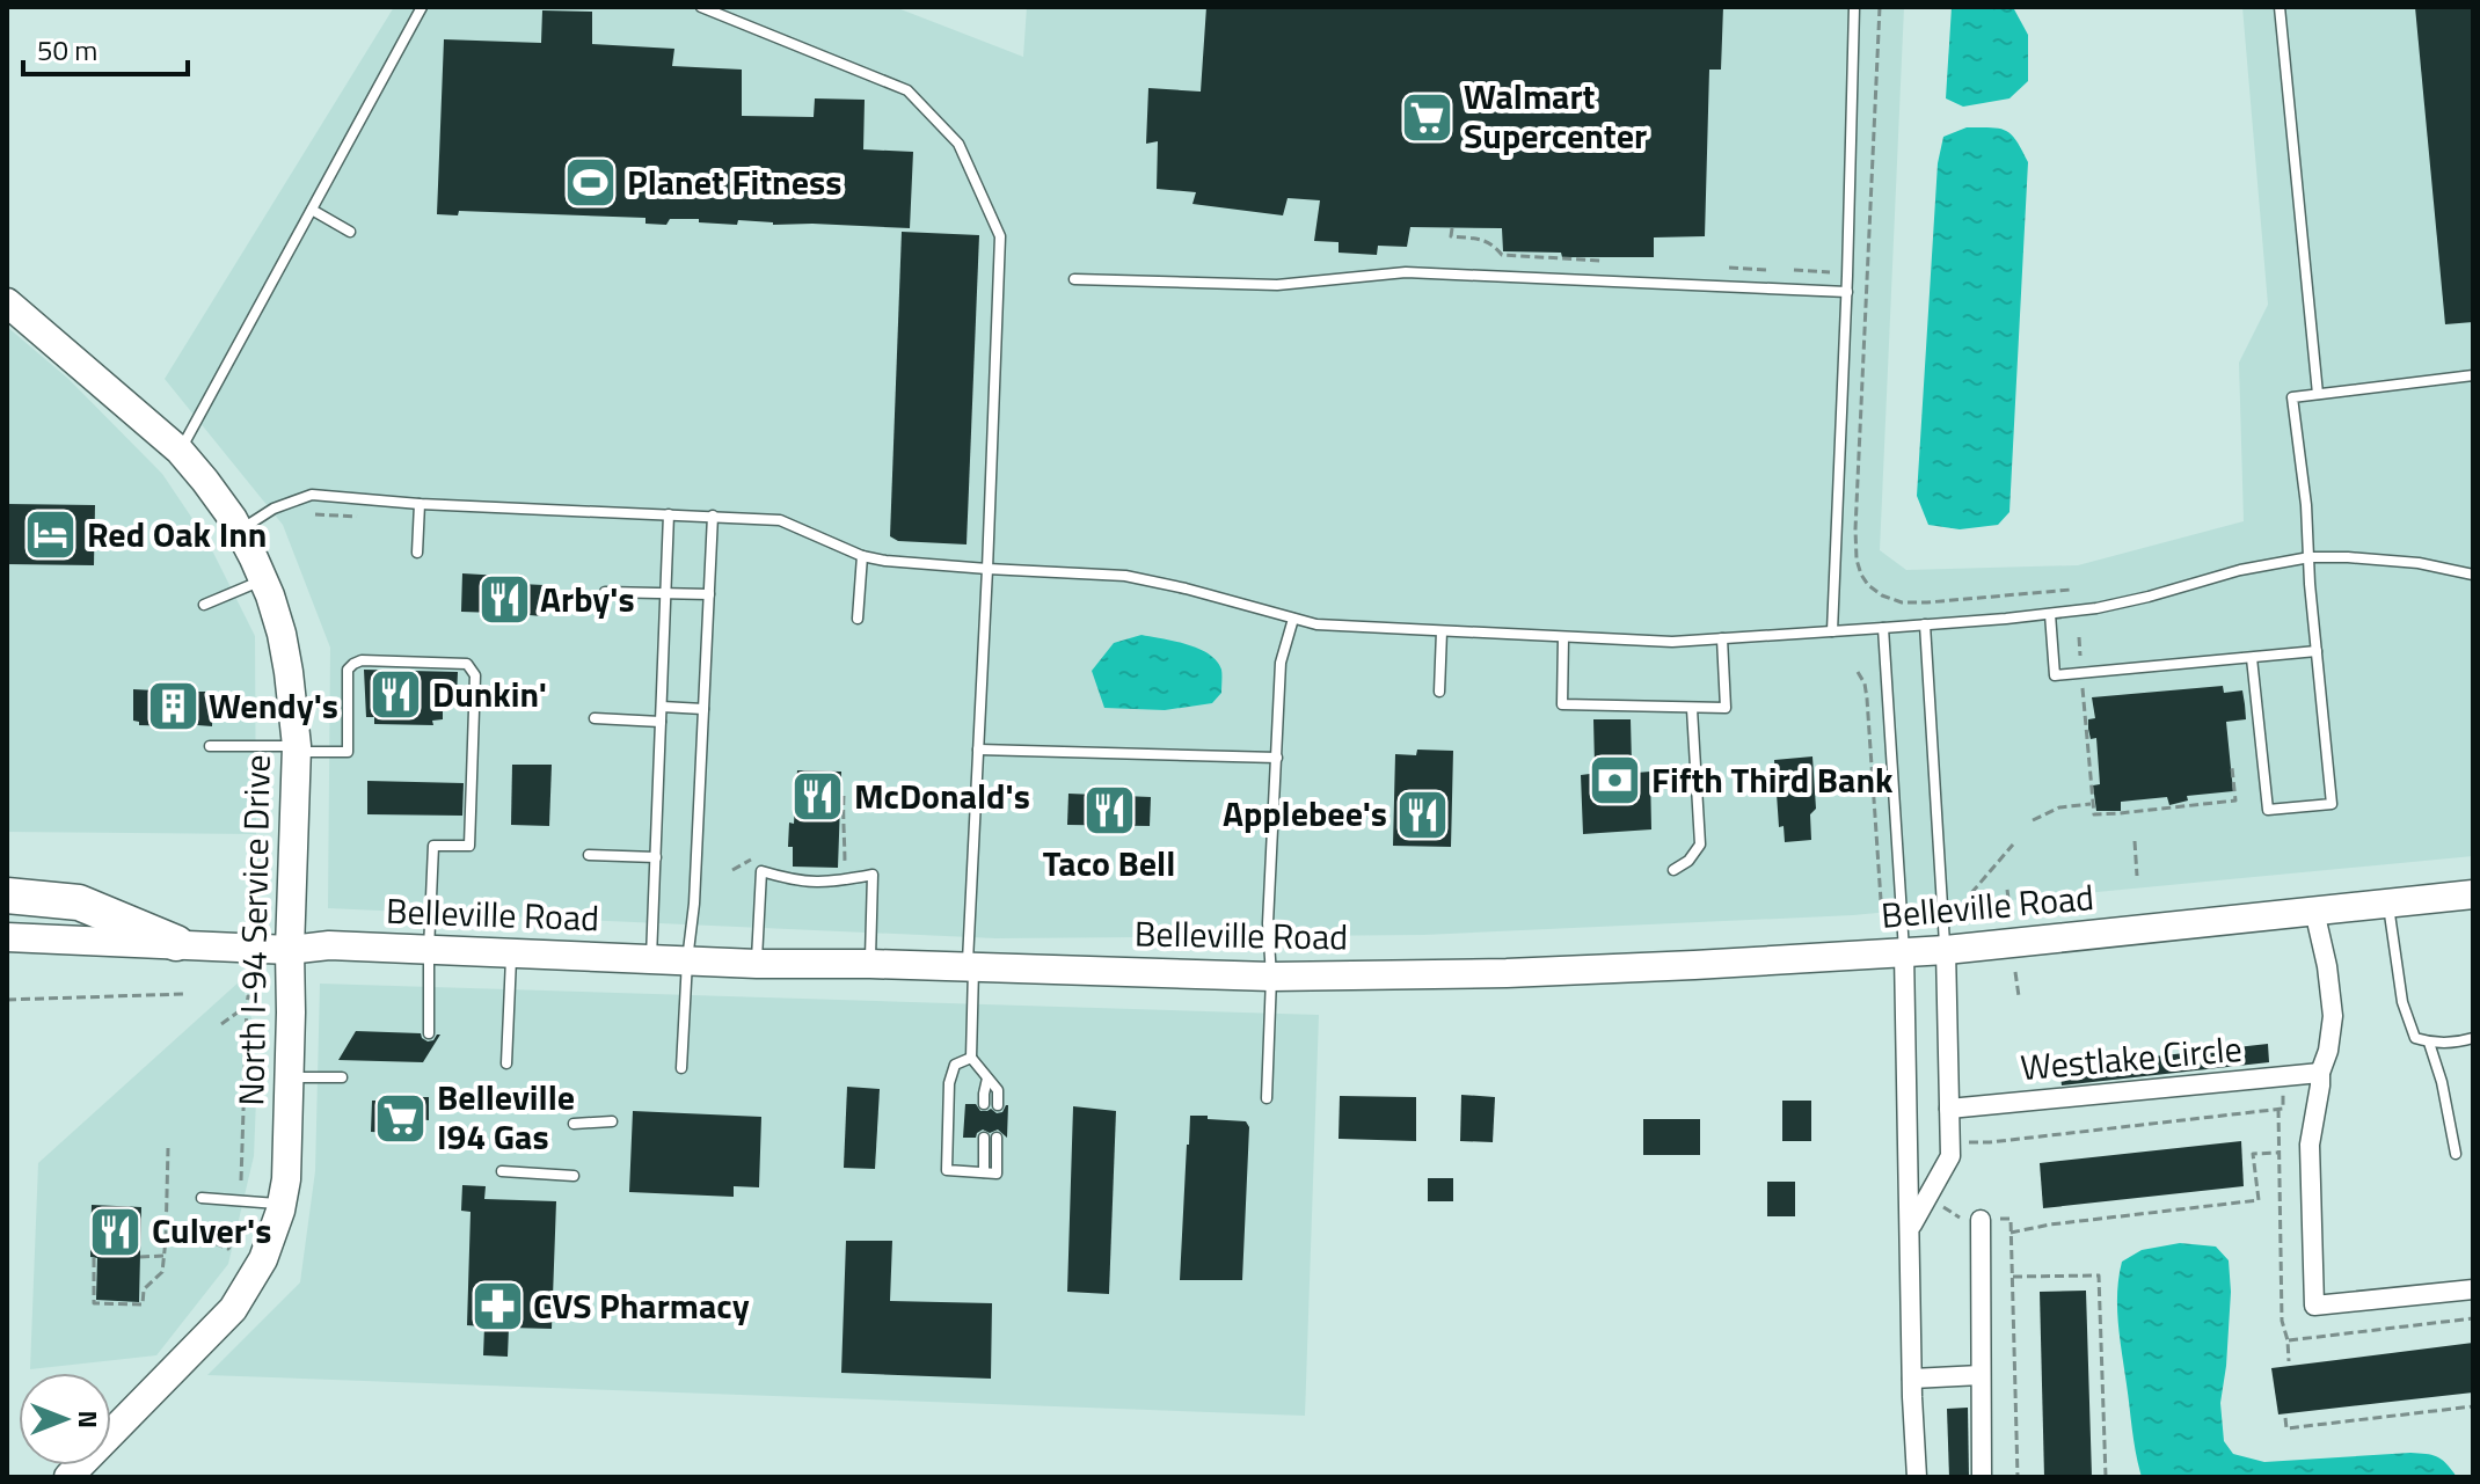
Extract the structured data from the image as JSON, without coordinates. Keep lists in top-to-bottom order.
{
  "streets": {
    "main road": ["Belleville Road", "North I-94 Service Drive"],
    "street": ["Westlake Circle"]
  },
  "crossings": [
    ["Belleville Road", "North I-94 Service Drive"]
  ],
  "places": {
    "supermarket": ["Walmart Supercenter", "Belleville I94 Gas"],
    "sports": ["Planet Fitness"],
    "hotel": ["Red Oak Inn"],
    "restaurant": [
      "Arby's",
      "Dunkin'",
      "McDonald's",
      "Taco Bell",
      "Applebee's",
      "Culver's"
    ],
    "building": ["Wendy's"],
    "bank": ["Fifth Third Bank"],
    "pharmacy": ["CVS Pharmacy"]
  },
  "scale_bar": "50 m",
  "north": "right"
}
